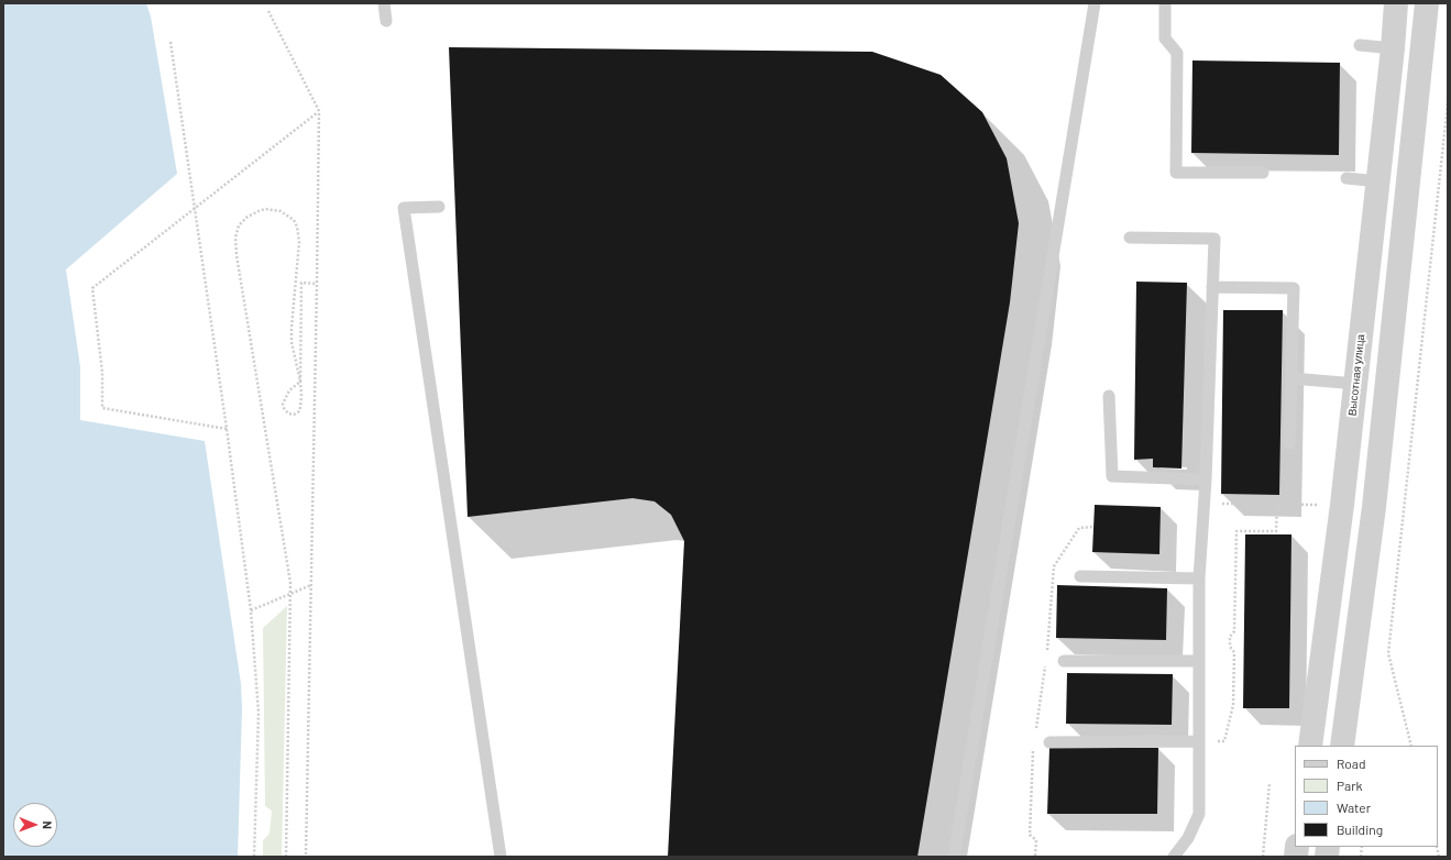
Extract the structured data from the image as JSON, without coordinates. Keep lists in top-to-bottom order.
{
  "streets": {
    "street": ["Высотная улица"]
  },
  "legend": [
    "Road",
    "Park",
    "Water",
    "Building"
  ],
  "north": "right"
}
